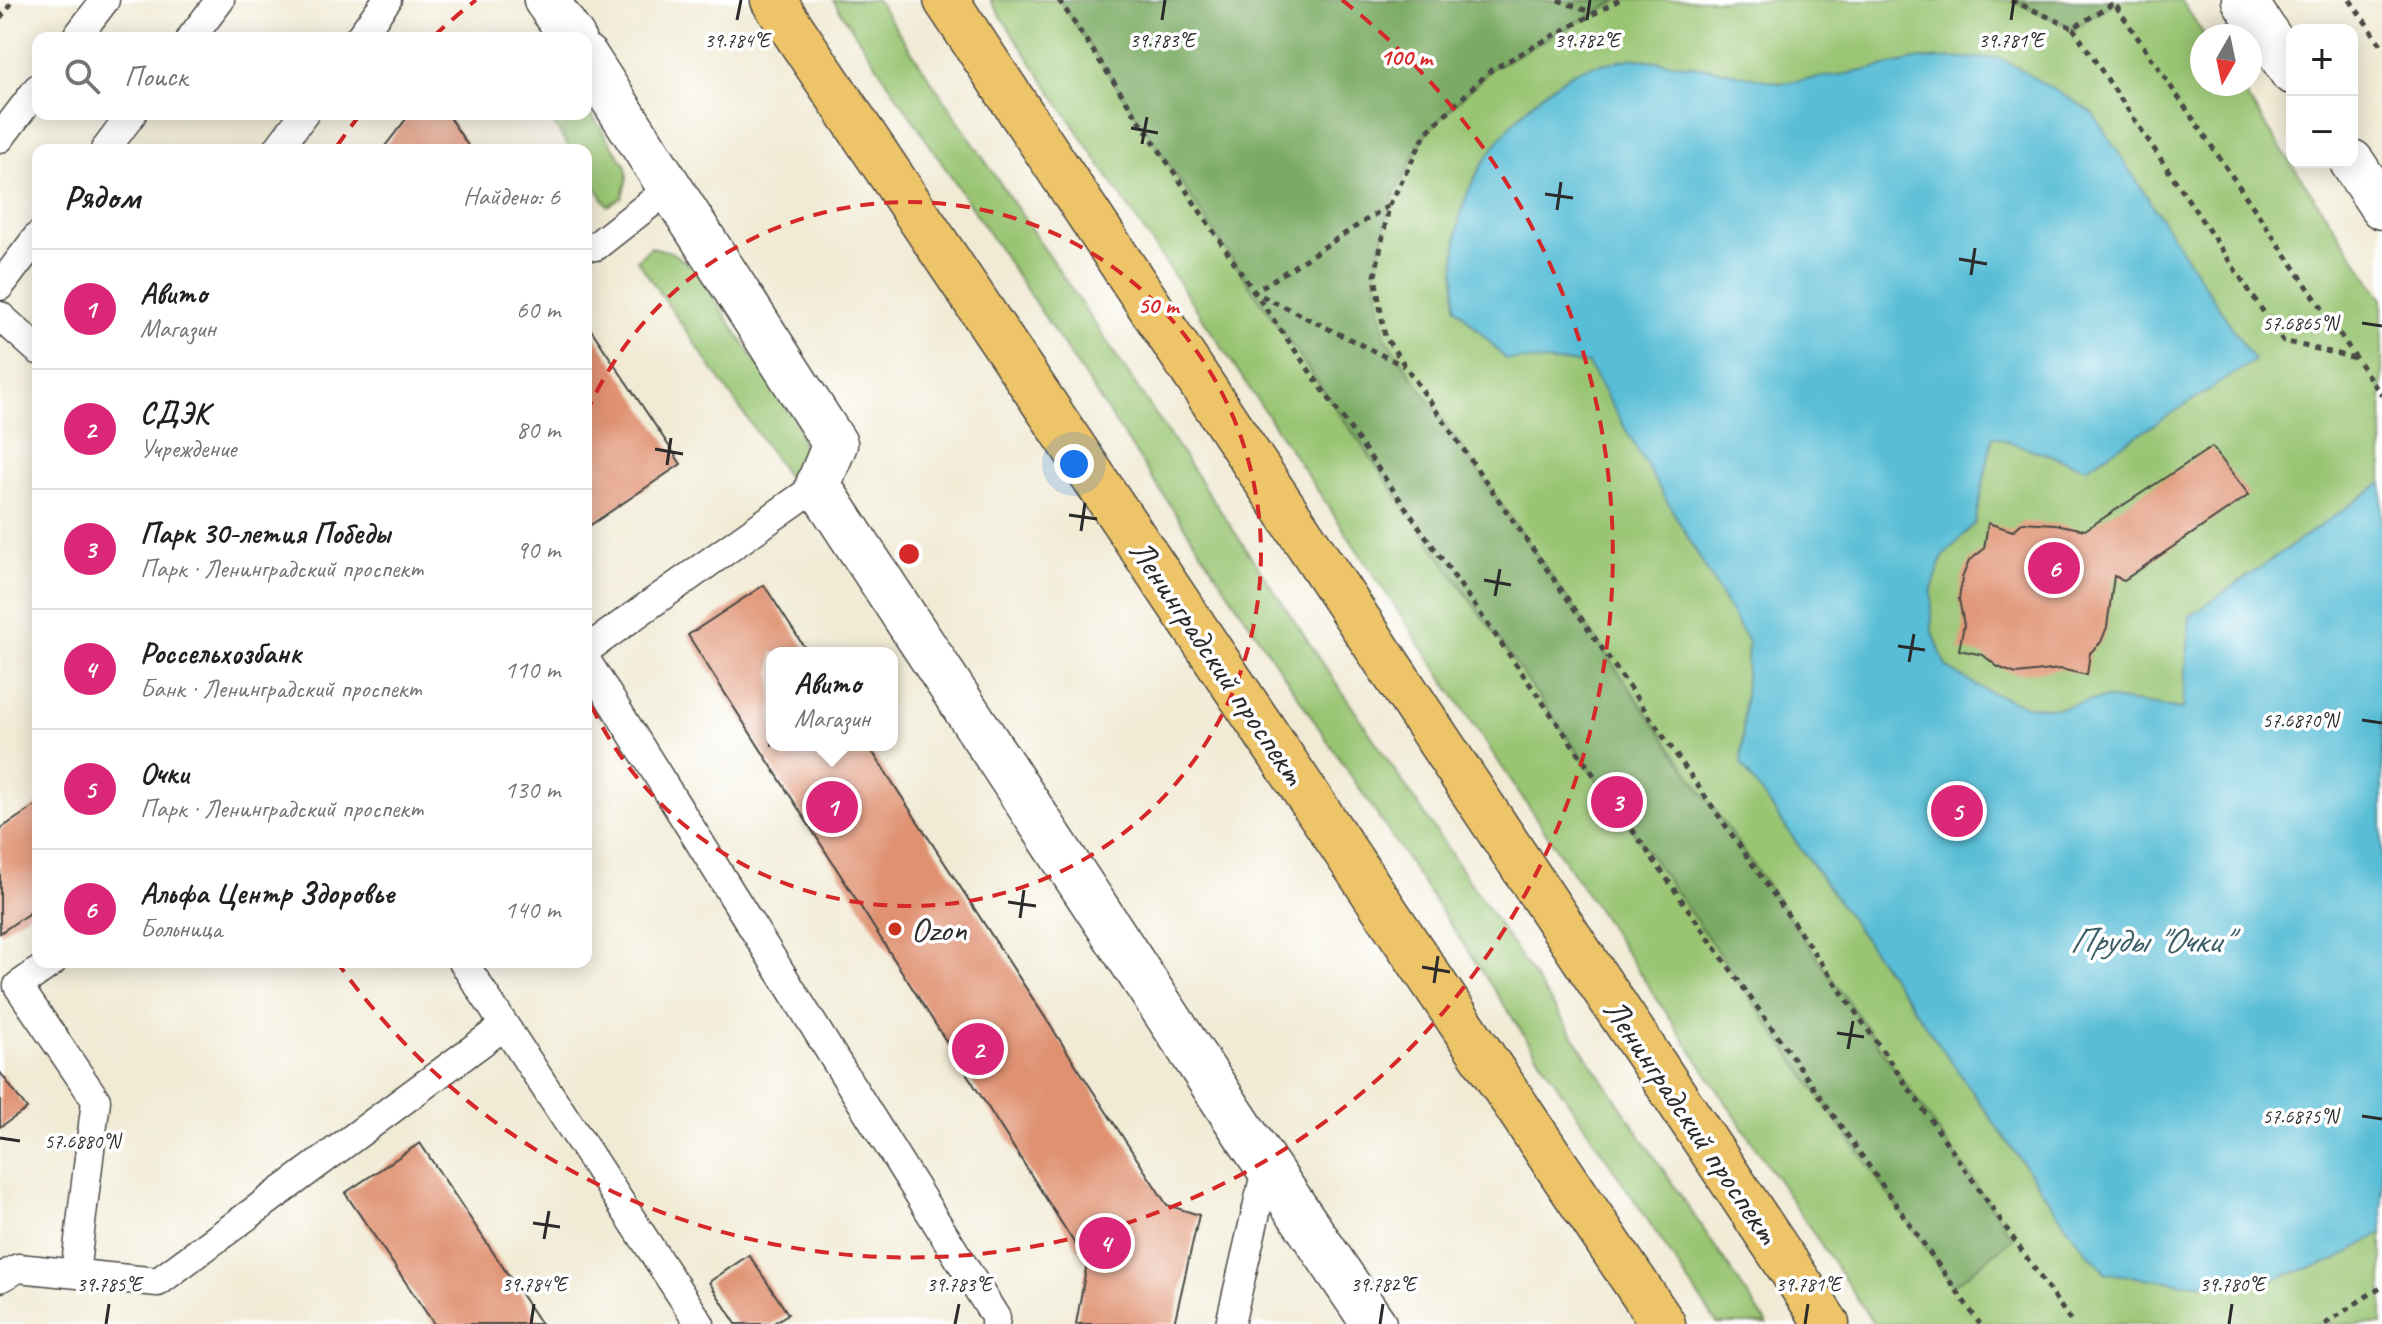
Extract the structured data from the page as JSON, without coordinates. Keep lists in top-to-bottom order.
{
  "streets": {
    "main road": ["Ленинградский проспект"]
  },
  "water": ["Пруды \"Очки\""],
  "places": ["Ozon"],
  "north": "bottom",
  "page": {
    "map_buttons": ["+", "−"],
    "search": "Поиск",
    "heading": ["Рядом", "Найдено: 6"],
    "list": [
      {
        "mark": "1",
        "name": "Авито",
        "note": "Магазин",
        "value": "60 m"
      },
      {
        "mark": "2",
        "name": "СДЭК",
        "note": "Учреждение",
        "value": "80 m"
      },
      {
        "mark": "3",
        "name": "Парк 30-летия Победы",
        "note": "Парк · Ленинградский проспект",
        "value": "90 m"
      },
      {
        "mark": "4",
        "name": "Россельхозбанк",
        "note": "Банк · Ленинградский проспект",
        "value": "110 m"
      },
      {
        "mark": "5",
        "name": "Очки",
        "note": "Парк · Ленинградский проспект",
        "value": "130 m"
      },
      {
        "mark": "6",
        "name": "Альфа Центр Здоровье",
        "note": "Больница",
        "value": "140 m"
      }
    ],
    "pins": [
      "6",
      "3",
      "1",
      "5",
      "2",
      "4"
    ],
    "popup": ["Авито", "Магазин"]
  },
  "coordinates": [
    "39.784°E",
    "39.783°E",
    "39.782°E",
    "39.781°E",
    "57.6865°N",
    "57.6870°N",
    "57.6875°N",
    "57.6880°N",
    "39.785°E",
    "39.780°E"
  ],
  "rings": ["100 m", "50 m"]
}
